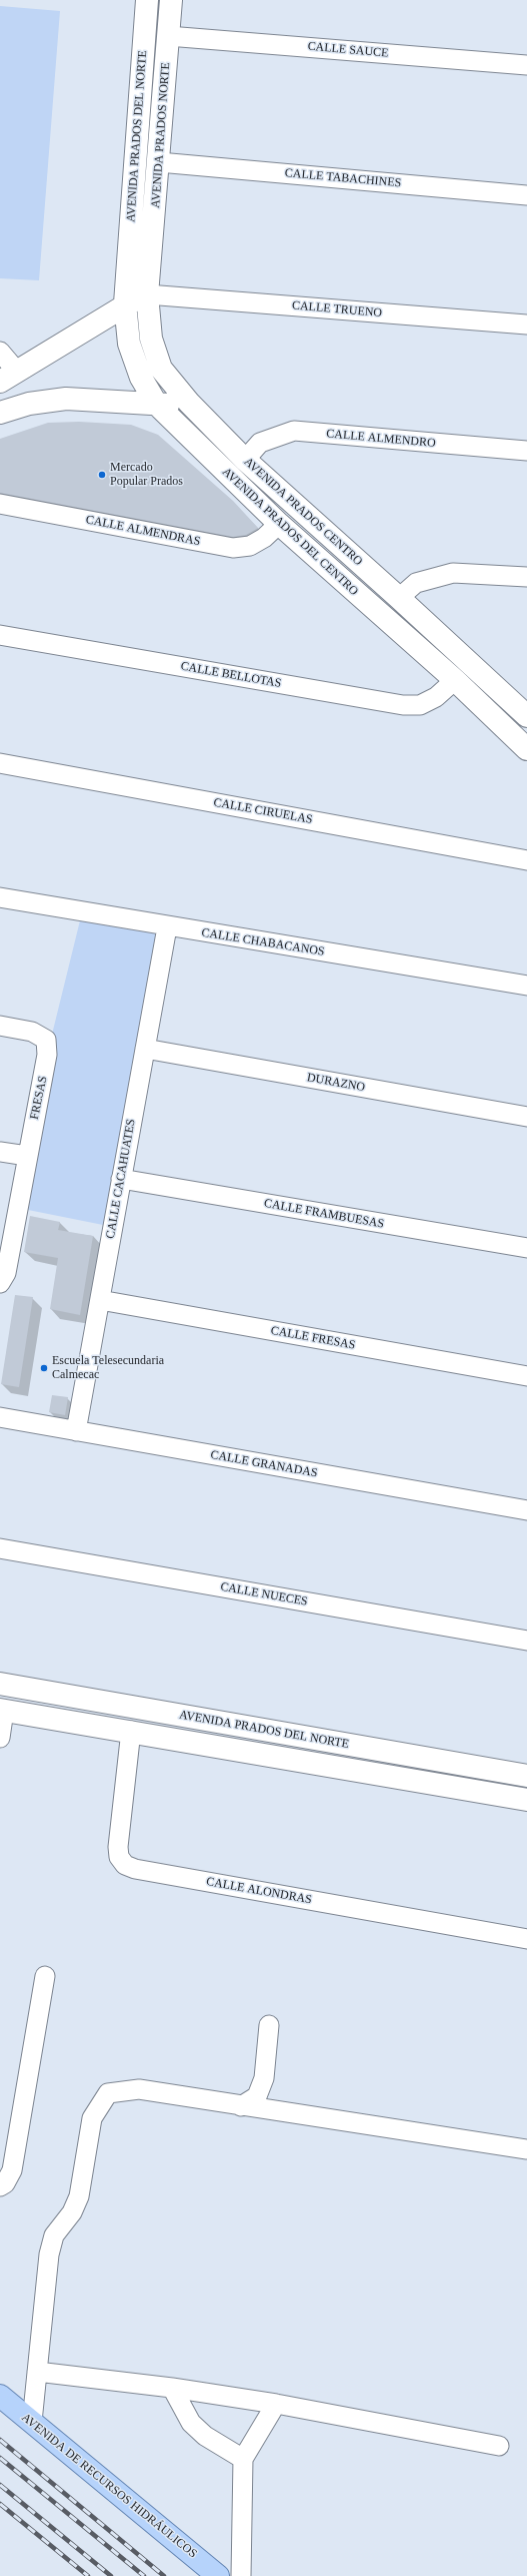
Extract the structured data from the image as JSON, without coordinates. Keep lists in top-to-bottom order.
{
  "streets": {
    "main road": [
      "AVENIDA PRADOS NORTE",
      "AVENIDA PRADOS DEL NORTE",
      "AVENIDA PRADOS CENTRO",
      "AVENIDA PRADOS DEL CENTRO",
      "AVENIDA DE RECURSOS HIDRÁULICOS"
    ],
    "street": [
      "CALLE SAUCE",
      "CALLE TABACHINES",
      "CALLE TRUENO",
      "CALLE ALMENDRO",
      "CALLE ALMENDRAS",
      "CALLE BELLOTAS",
      "CALLE CIRUELAS",
      "CALLE CHABACANOS",
      "DURAZNO",
      "FRESAS",
      "CALLE CACAHUATES",
      "CALLE FRAMBUESAS",
      "CALLE FRESAS",
      "CALLE GRANADAS",
      "CALLE NUECES",
      "CALLE ALONDRAS"
    ]
  },
  "crossings": [
    ["CALLE SAUCE", "AVENIDA PRADOS NORTE"],
    ["AVENIDA PRADOS NORTE", "CALLE TABACHINES"],
    ["AVENIDA PRADOS NORTE", "AVENIDA PRADOS CENTRO"],
    ["AVENIDA PRADOS DEL NORTE", "AVENIDA PRADOS DEL CENTRO"],
    ["AVENIDA PRADOS DEL NORTE", "CALLE ALONDRAS"],
    ["CALLE TRUENO", "AVENIDA PRADOS CENTRO"],
    ["CALLE ALMENDRO", "AVENIDA PRADOS CENTRO"],
    ["CALLE ALMENDRAS", "AVENIDA PRADOS DEL CENTRO"],
    ["AVENIDA PRADOS DEL CENTRO", "CALLE BELLOTAS"],
    ["CALLE CHABACANOS", "CALLE CACAHUATES"],
    ["DURAZNO", "CALLE CACAHUATES"],
    ["CALLE CACAHUATES", "CALLE FRAMBUESAS"],
    ["CALLE CACAHUATES", "CALLE FRESAS"],
    ["CALLE CACAHUATES", "CALLE GRANADAS"]
  ],
  "places": ["Mercado Popular Prados", "Escuela Telesecundaria Calmecac"]
}
